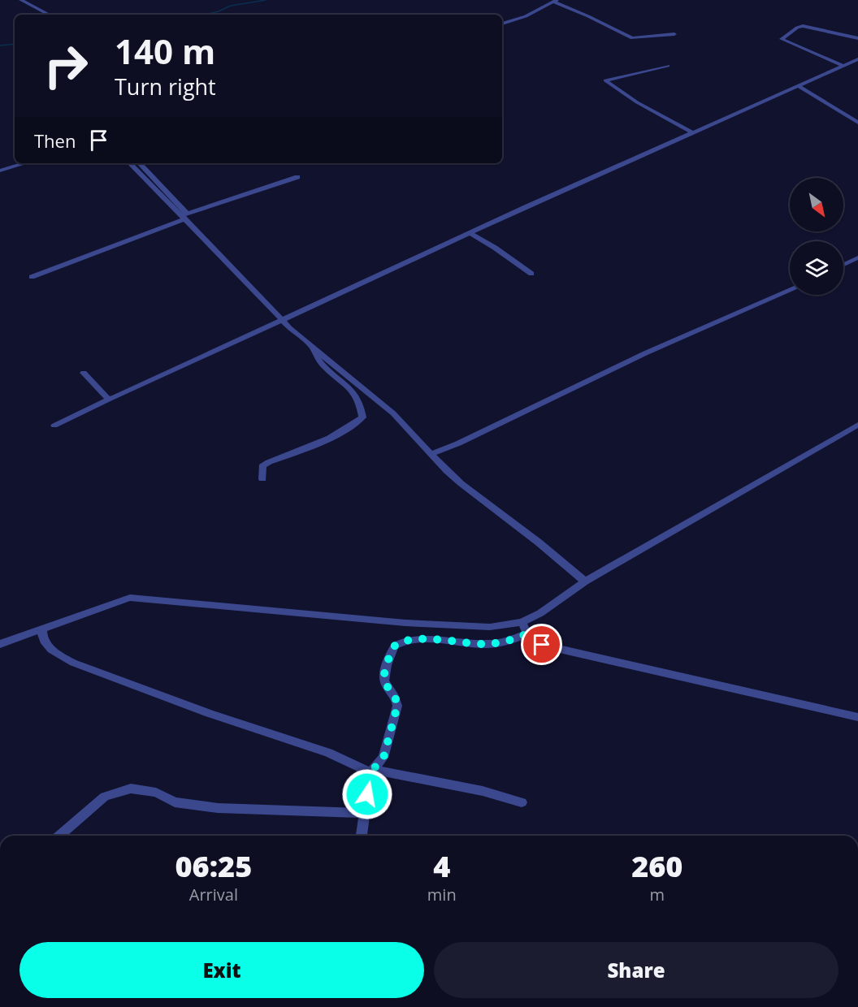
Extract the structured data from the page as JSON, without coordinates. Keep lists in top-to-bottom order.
{
  "north": "bottom right",
  "page": {
    "turn": ["140 m", "Turn right"],
    "then": "Then",
    "eta": [
      "06:25",
      "Arrival",
      "4",
      "min",
      "260",
      "m"
    ],
    "buttons": ["Exit", "Share"]
  }
}
